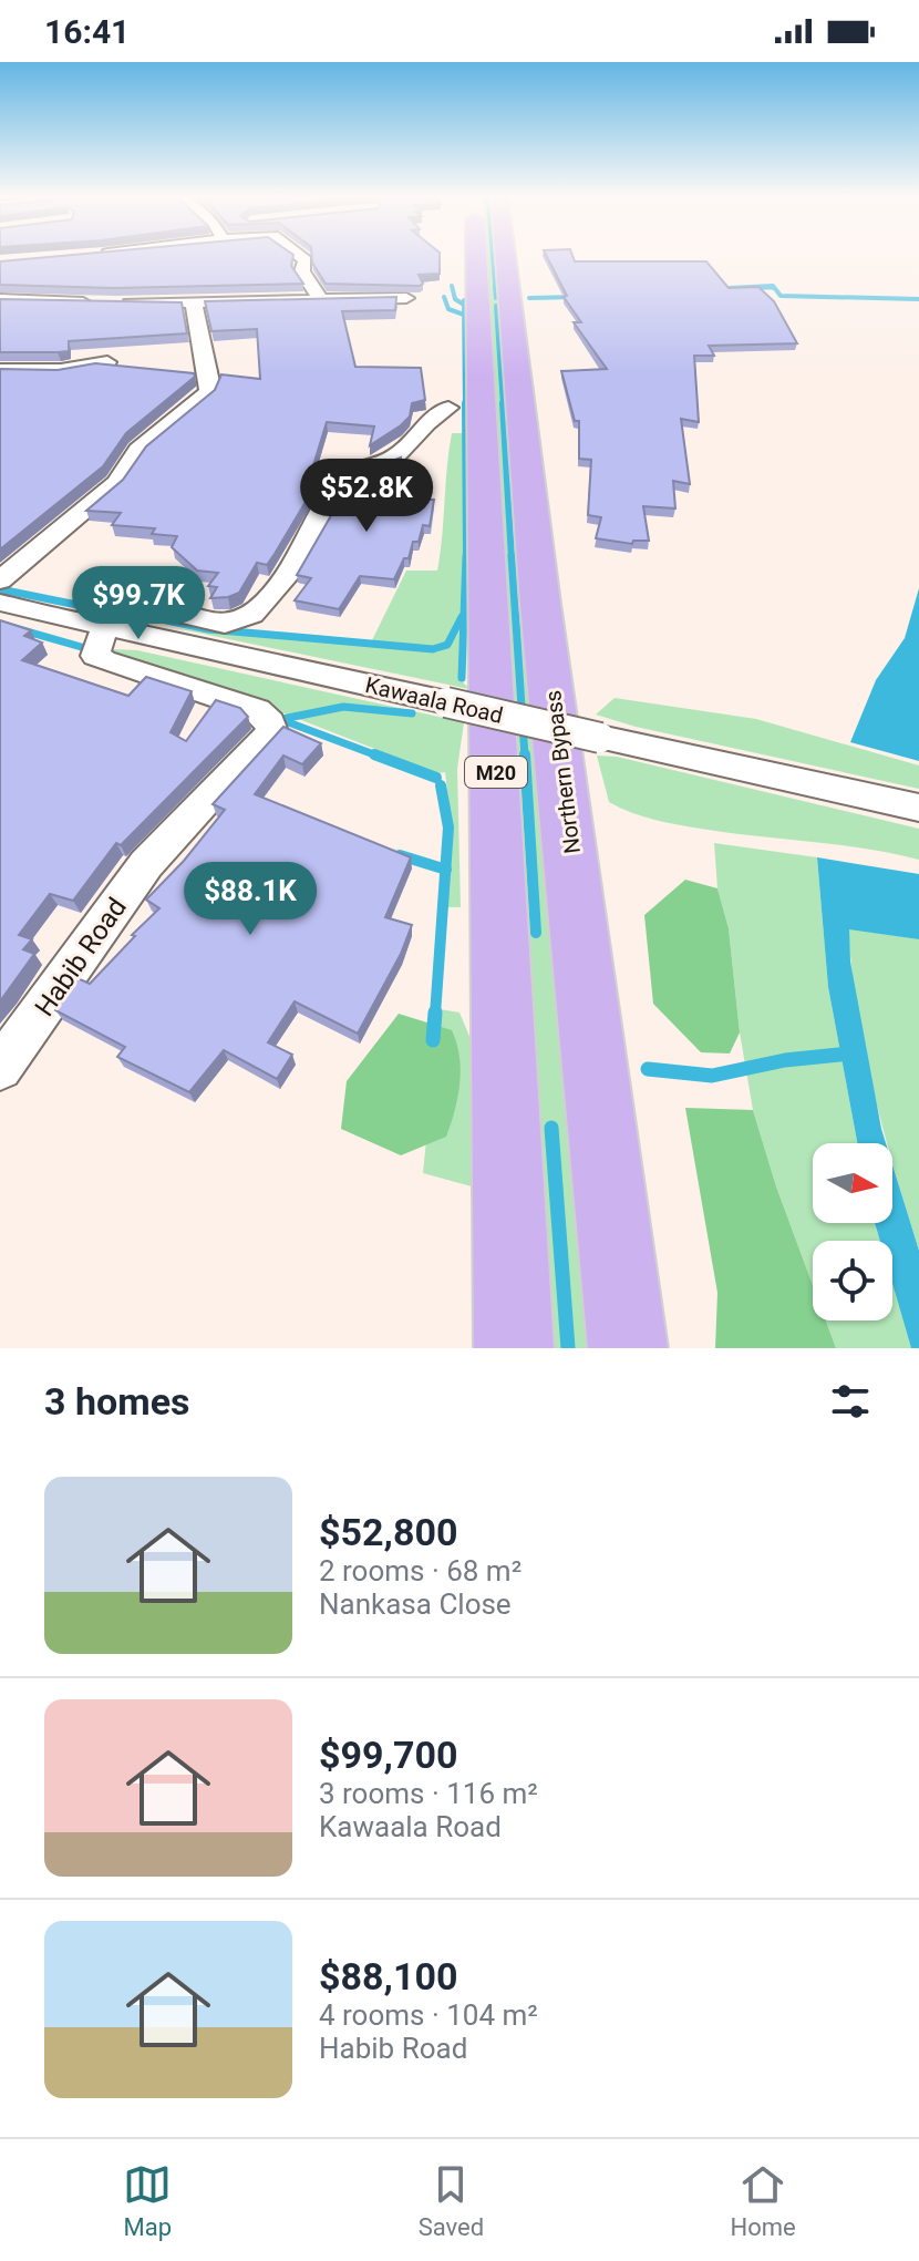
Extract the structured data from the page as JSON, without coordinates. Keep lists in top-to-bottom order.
{
  "streets": {
    "highway": ["M20", "Northern Bypass"],
    "street": ["Kawaala Road", "Habib Road"]
  },
  "crossings": [
    ["Kawaala Road", "Habib Road"]
  ],
  "north": "right",
  "page": {
    "status": "16:41",
    "price": ["$52.8K", "$99.7K", "$88.1K"],
    "heading": "3 homes",
    "list": [
      {
        "name": "$52,800",
        "note": "2 rooms · 68 m² · Nankasa Close"
      },
      {
        "name": "$99,700",
        "note": "3 rooms · 116 m² · Kawaala Road"
      },
      {
        "name": "$88,100",
        "note": "4 rooms · 104 m² · Habib Road"
      }
    ],
    "tabs": ["Map", "Saved", "Home"]
  }
}
